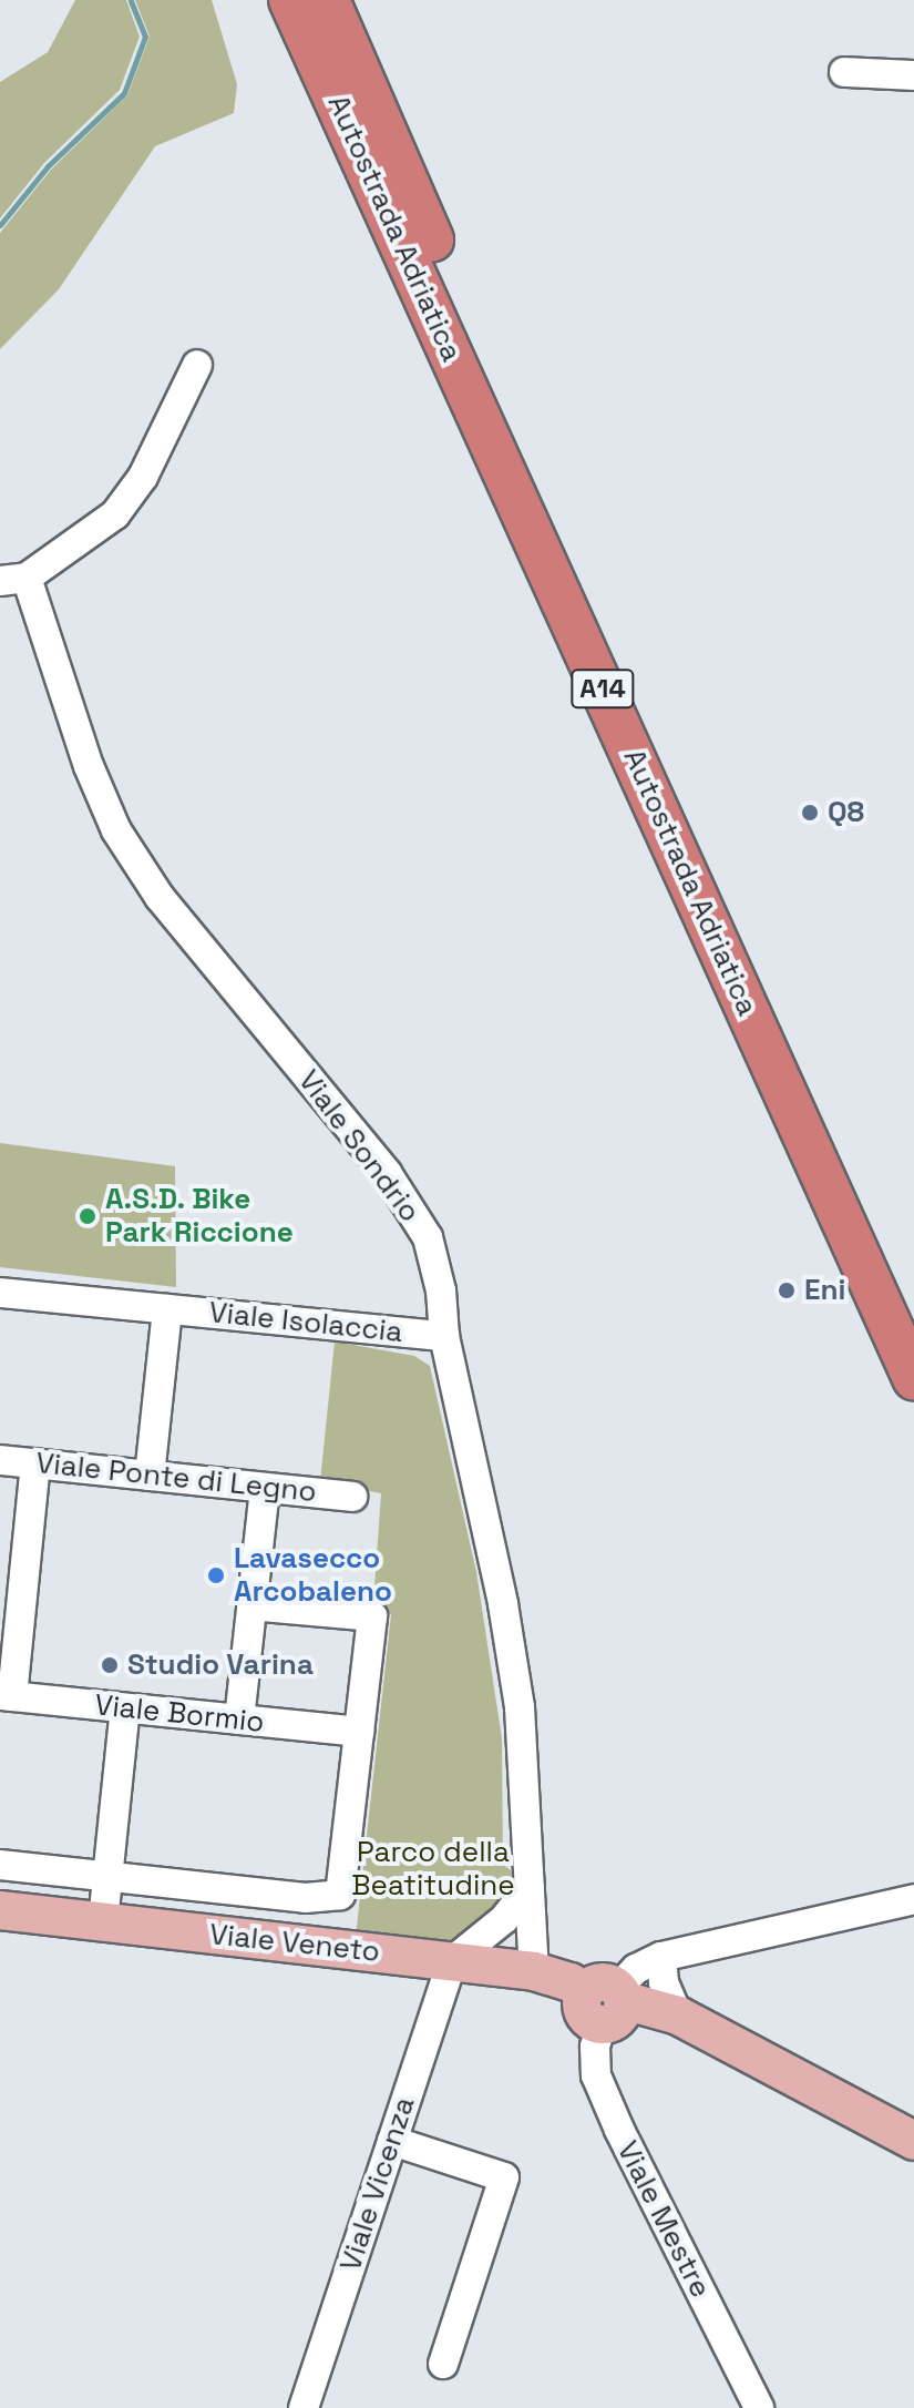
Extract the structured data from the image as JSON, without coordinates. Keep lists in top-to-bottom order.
{
  "streets": {
    "highway": ["Autostrada Adriatica", "A14"],
    "main road": ["Viale Veneto"],
    "street": [
      "Viale Sondrio",
      "Viale Isolaccia",
      "Viale Ponte di Legno",
      "Viale Bormio",
      "Viale Vicenza",
      "Viale Mestre"
    ]
  },
  "crossings": [
    ["Viale Sondrio", "Viale Isolaccia"],
    ["Viale Sondrio", "Viale Veneto"],
    ["Viale Isolaccia", "Viale Ponte di Legno"],
    ["Viale Veneto", "Viale Vicenza"],
    ["Viale Veneto", "Viale Mestre"]
  ],
  "parks": ["Parco della Beatitudine"],
  "places": [
    "Q8",
    "A.S.D. Bike Park Riccione",
    "Eni",
    "Lavasecco Arcobaleno",
    "Studio Varina"
  ]
}
